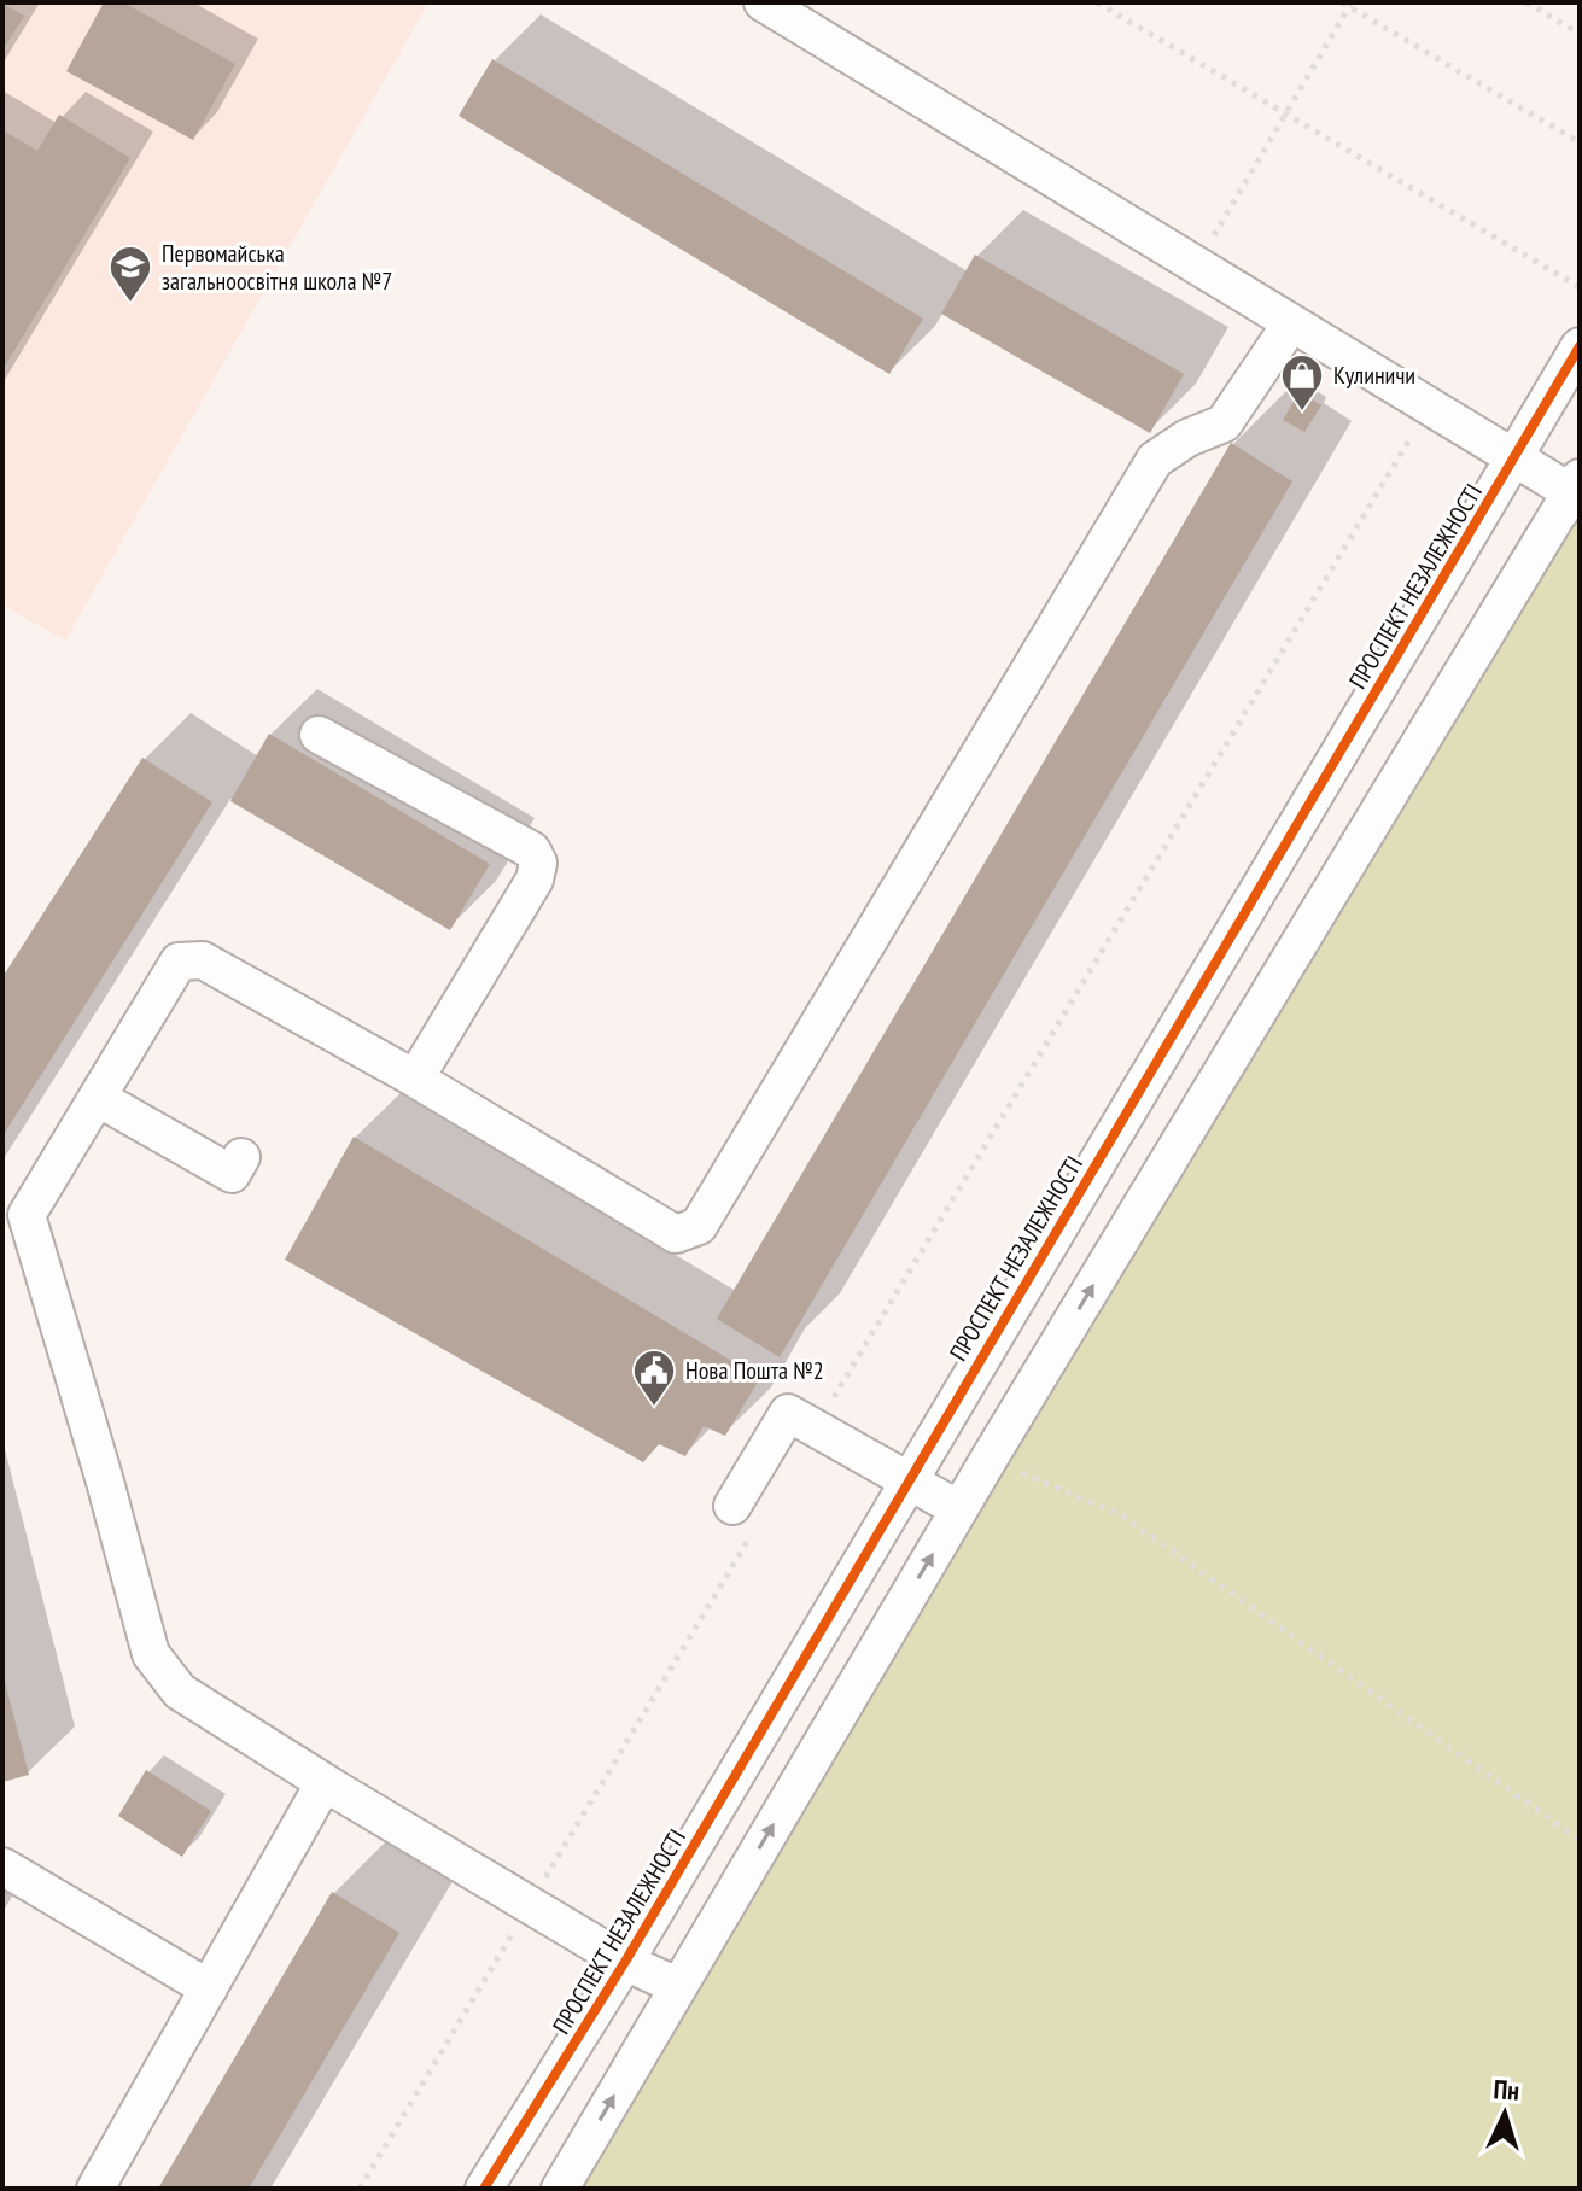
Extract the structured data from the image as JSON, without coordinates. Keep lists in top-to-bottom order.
{
  "streets": {
    "street": ["ПРОСПЕКТ НЕЗАЛЕЖНОСТІ"]
  },
  "places": {
    "school or university": ["Первомайська загальноосвітня школа №7"],
    "shop": ["Кулиничи"],
    "public building": ["Нова Пошта №2"]
  },
  "north": "top"
}
